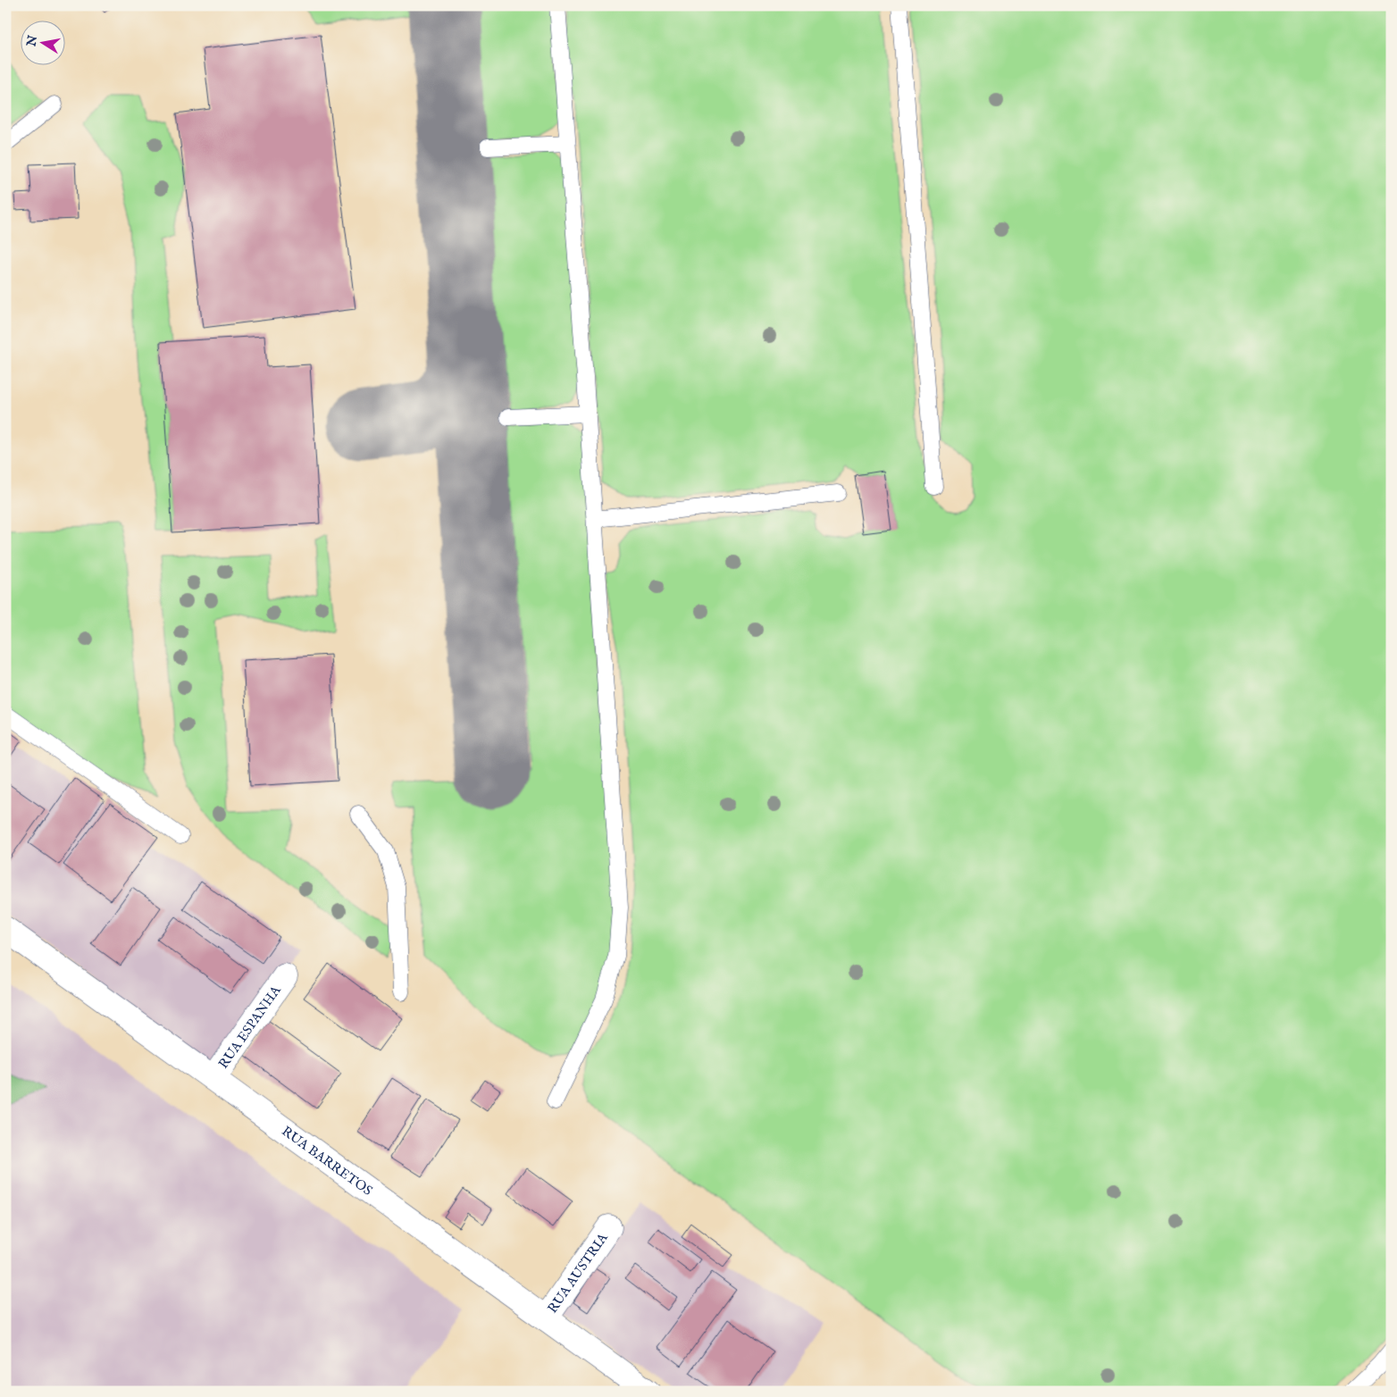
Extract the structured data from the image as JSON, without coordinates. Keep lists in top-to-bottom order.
{
  "streets": {
    "street": ["RUA ESPANHA", "RUA BARRETOS", "RUA AUSTRIA"]
  },
  "crossings": [
    ["RUA ESPANHA", "RUA BARRETOS"],
    ["RUA BARRETOS", "RUA AUSTRIA"]
  ],
  "north": "left"
}
